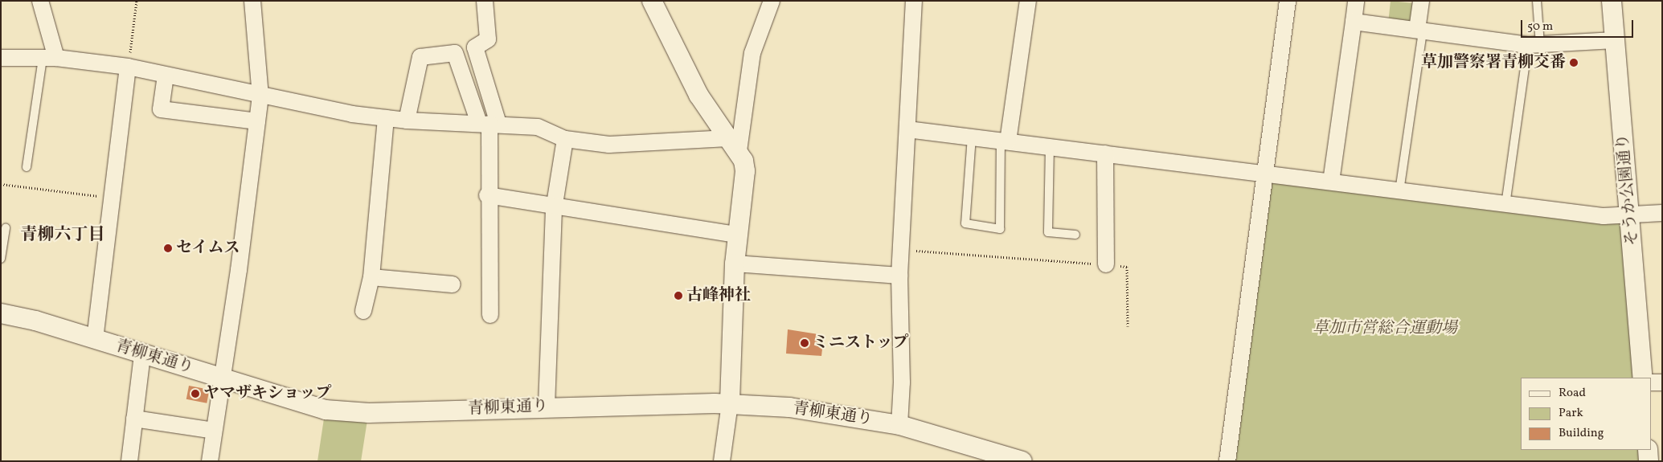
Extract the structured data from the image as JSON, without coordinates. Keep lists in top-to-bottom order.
{
  "streets": {
    "street": ["そうか公園通り", "青柳東通り"]
  },
  "districts": ["青柳六丁目"],
  "parks": ["草加市営総合運動場"],
  "places": [
    "草加警察署青柳交番",
    "セイムス",
    "古峰神社",
    "ミニストップ",
    "ヤマザキショップ"
  ],
  "legend": ["Road", "Park", "Building"],
  "scale_bar": "50 m"
}
